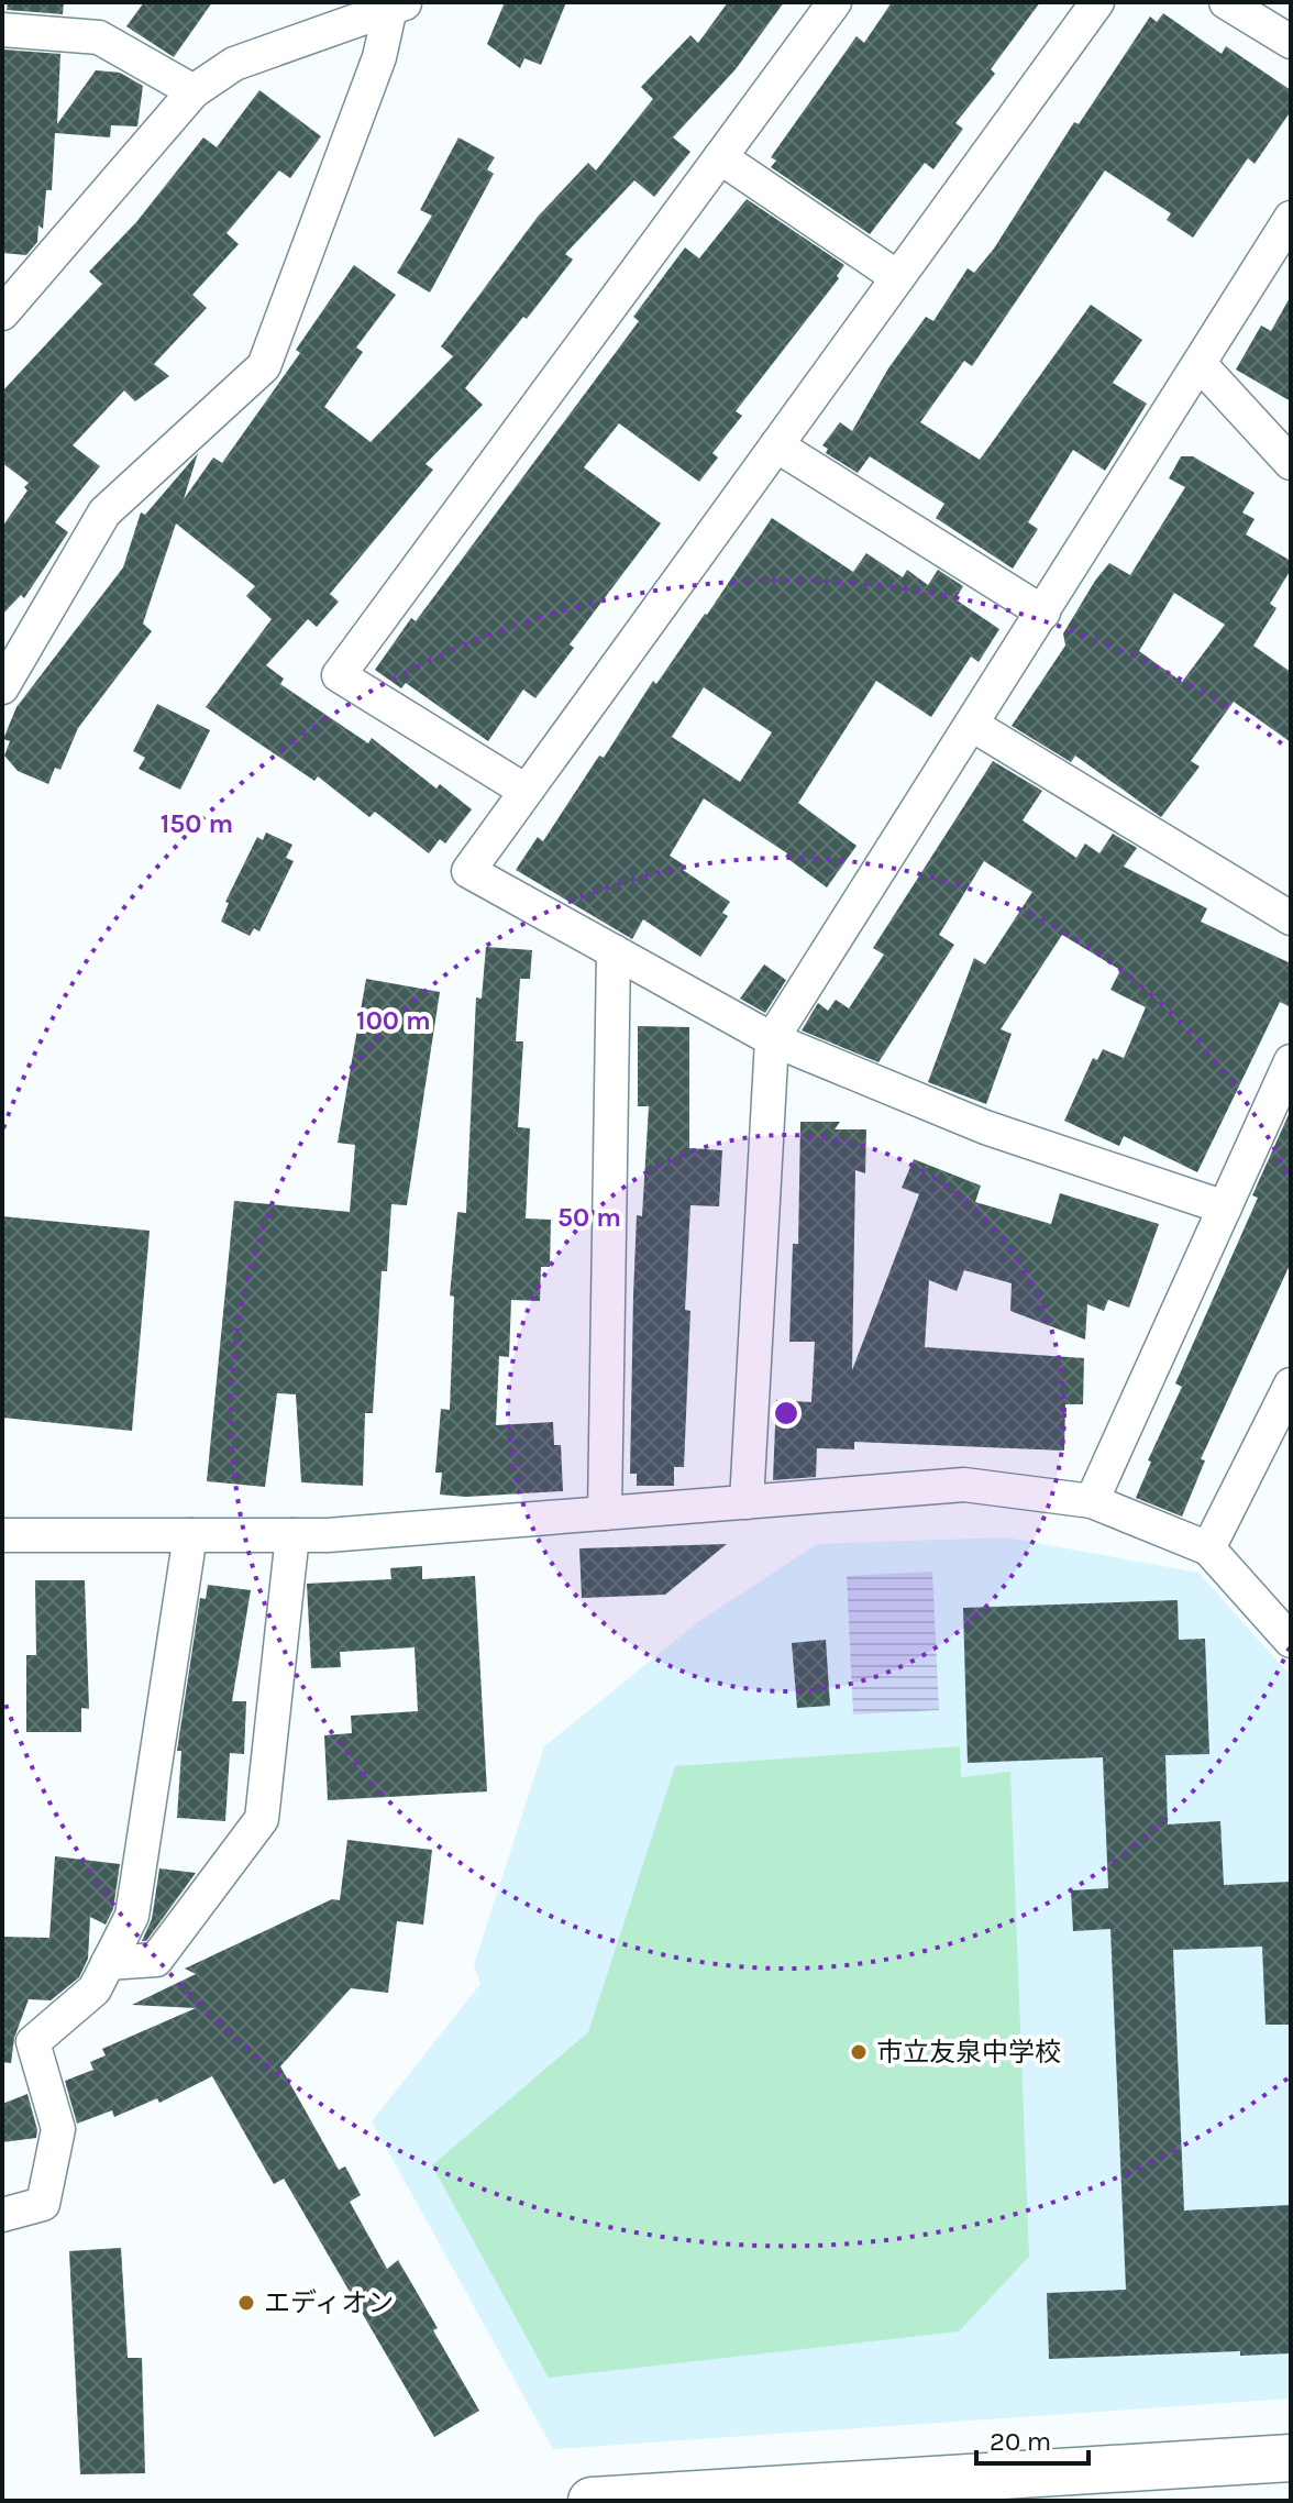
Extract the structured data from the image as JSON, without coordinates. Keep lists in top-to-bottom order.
{
  "places": ["市立友泉中学校", "エディオン"],
  "scale_bar": "20 m",
  "rings": ["150 m", "100 m", "50 m"]
}
